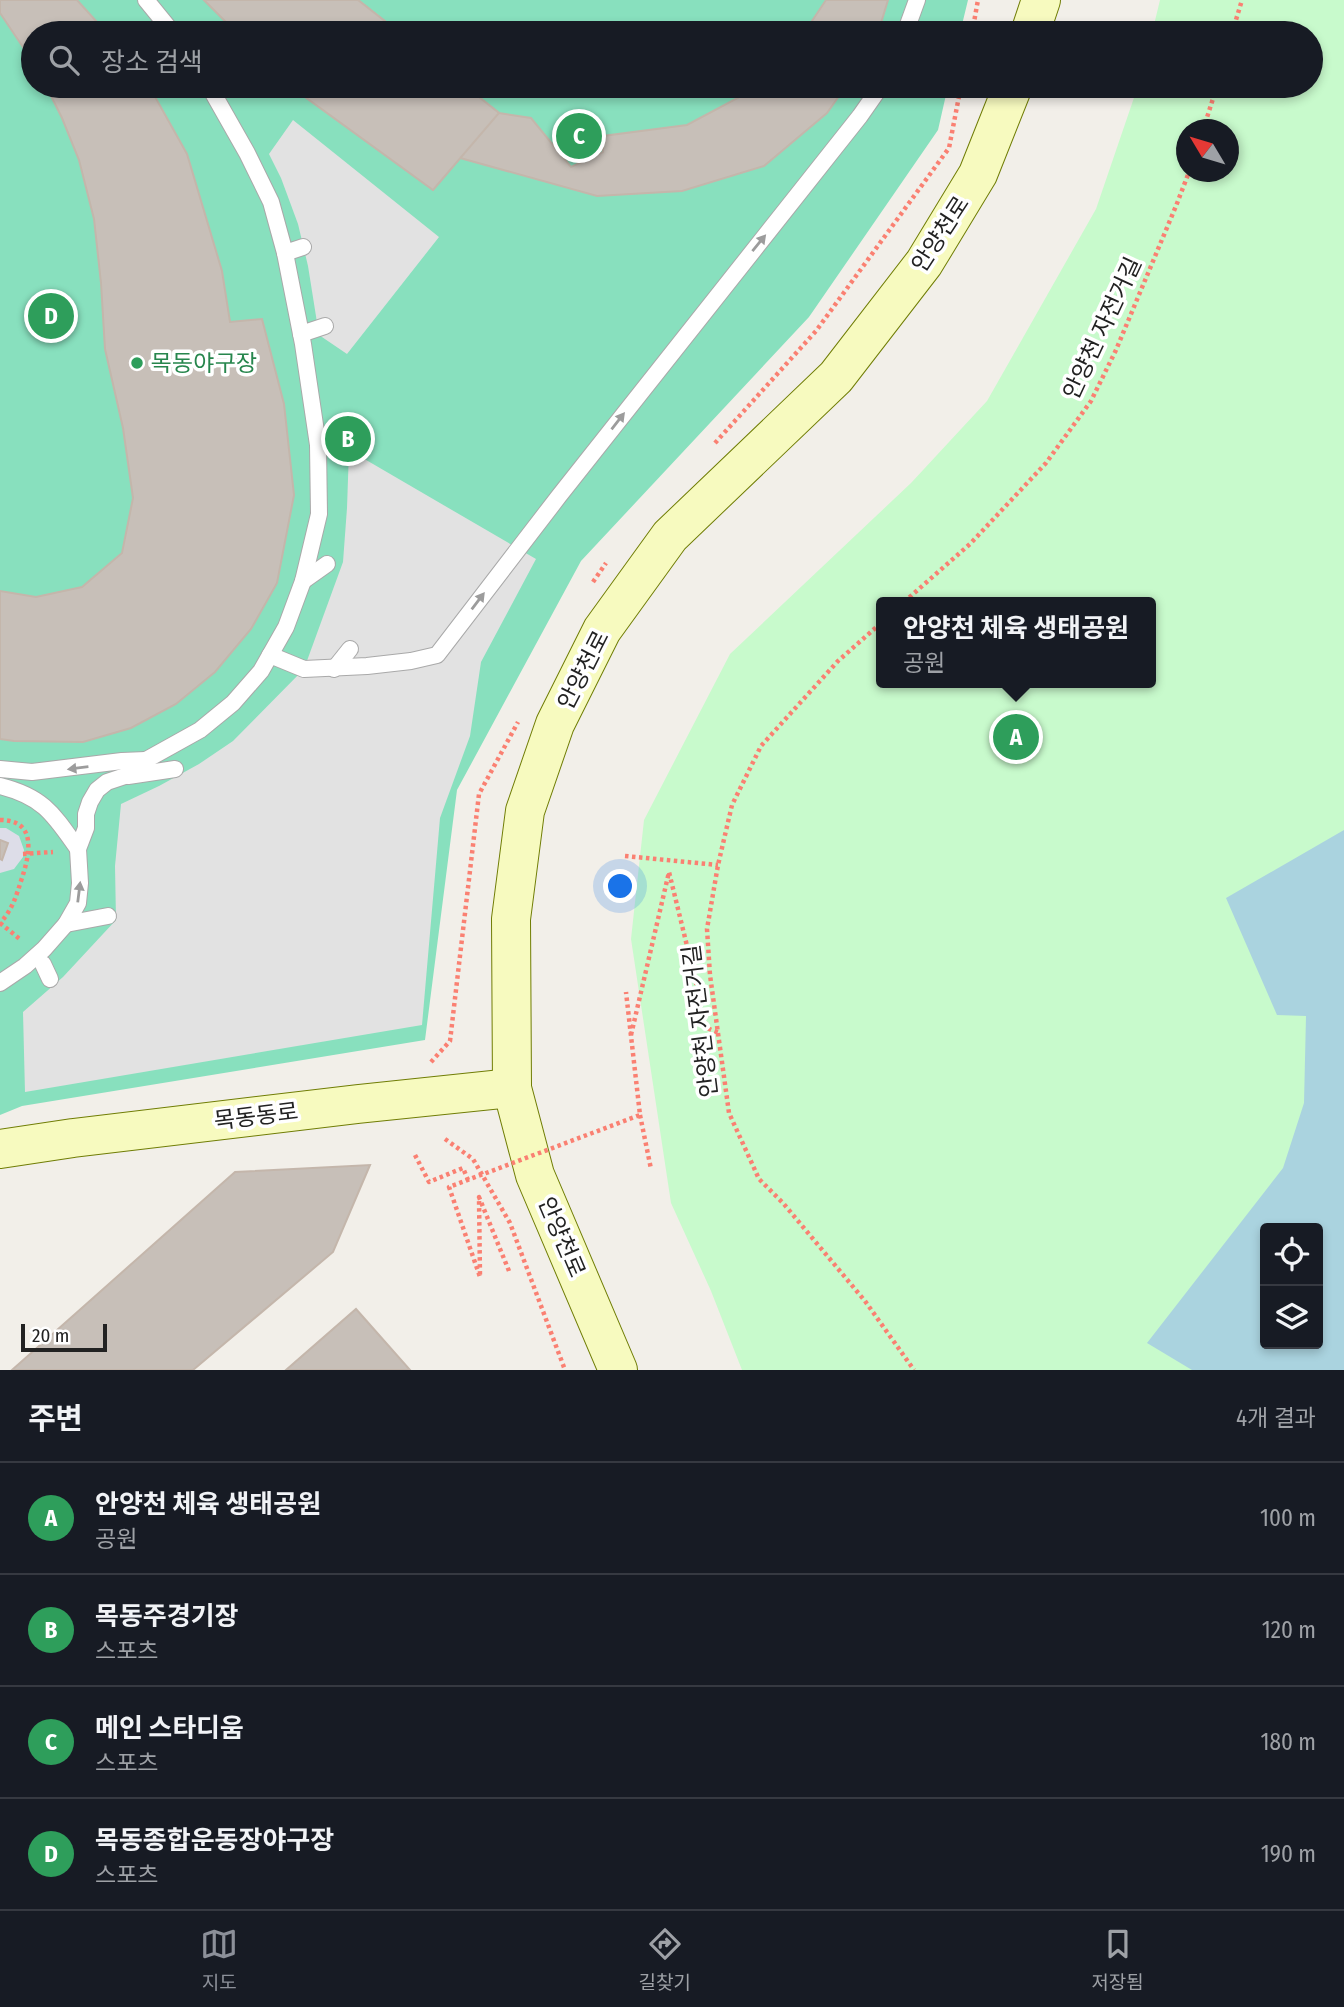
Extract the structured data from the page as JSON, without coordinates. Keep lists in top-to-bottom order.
{
  "streets": {
    "main road": ["안양천로", "목동동로"],
    "path": ["안양천 자전거길"]
  },
  "crossings": [
    ["안양천로", "목동동로"]
  ],
  "places": ["목동야구장"],
  "scale_bar": "20 m",
  "north": "top left",
  "page": {
    "search": "장소 검색",
    "pins": [
      "C",
      "D",
      "B",
      "A"
    ],
    "popup": ["안양천 체육 생태공원", "공원"],
    "scale": "20 m",
    "heading": ["주변", "4개 결과"],
    "list": [
      {
        "mark": "A",
        "name": "안양천 체육 생태공원",
        "note": "공원",
        "value": "100 m"
      },
      {
        "mark": "B",
        "name": "목동주경기장",
        "note": "스포츠",
        "value": "120 m"
      },
      {
        "mark": "C",
        "name": "메인 스타디움",
        "note": "스포츠",
        "value": "180 m"
      },
      {
        "mark": "D",
        "name": "목동종합운동장야구장",
        "note": "스포츠",
        "value": "190 m"
      }
    ],
    "nav": ["지도", "길찾기", "저장됨"]
  }
}
